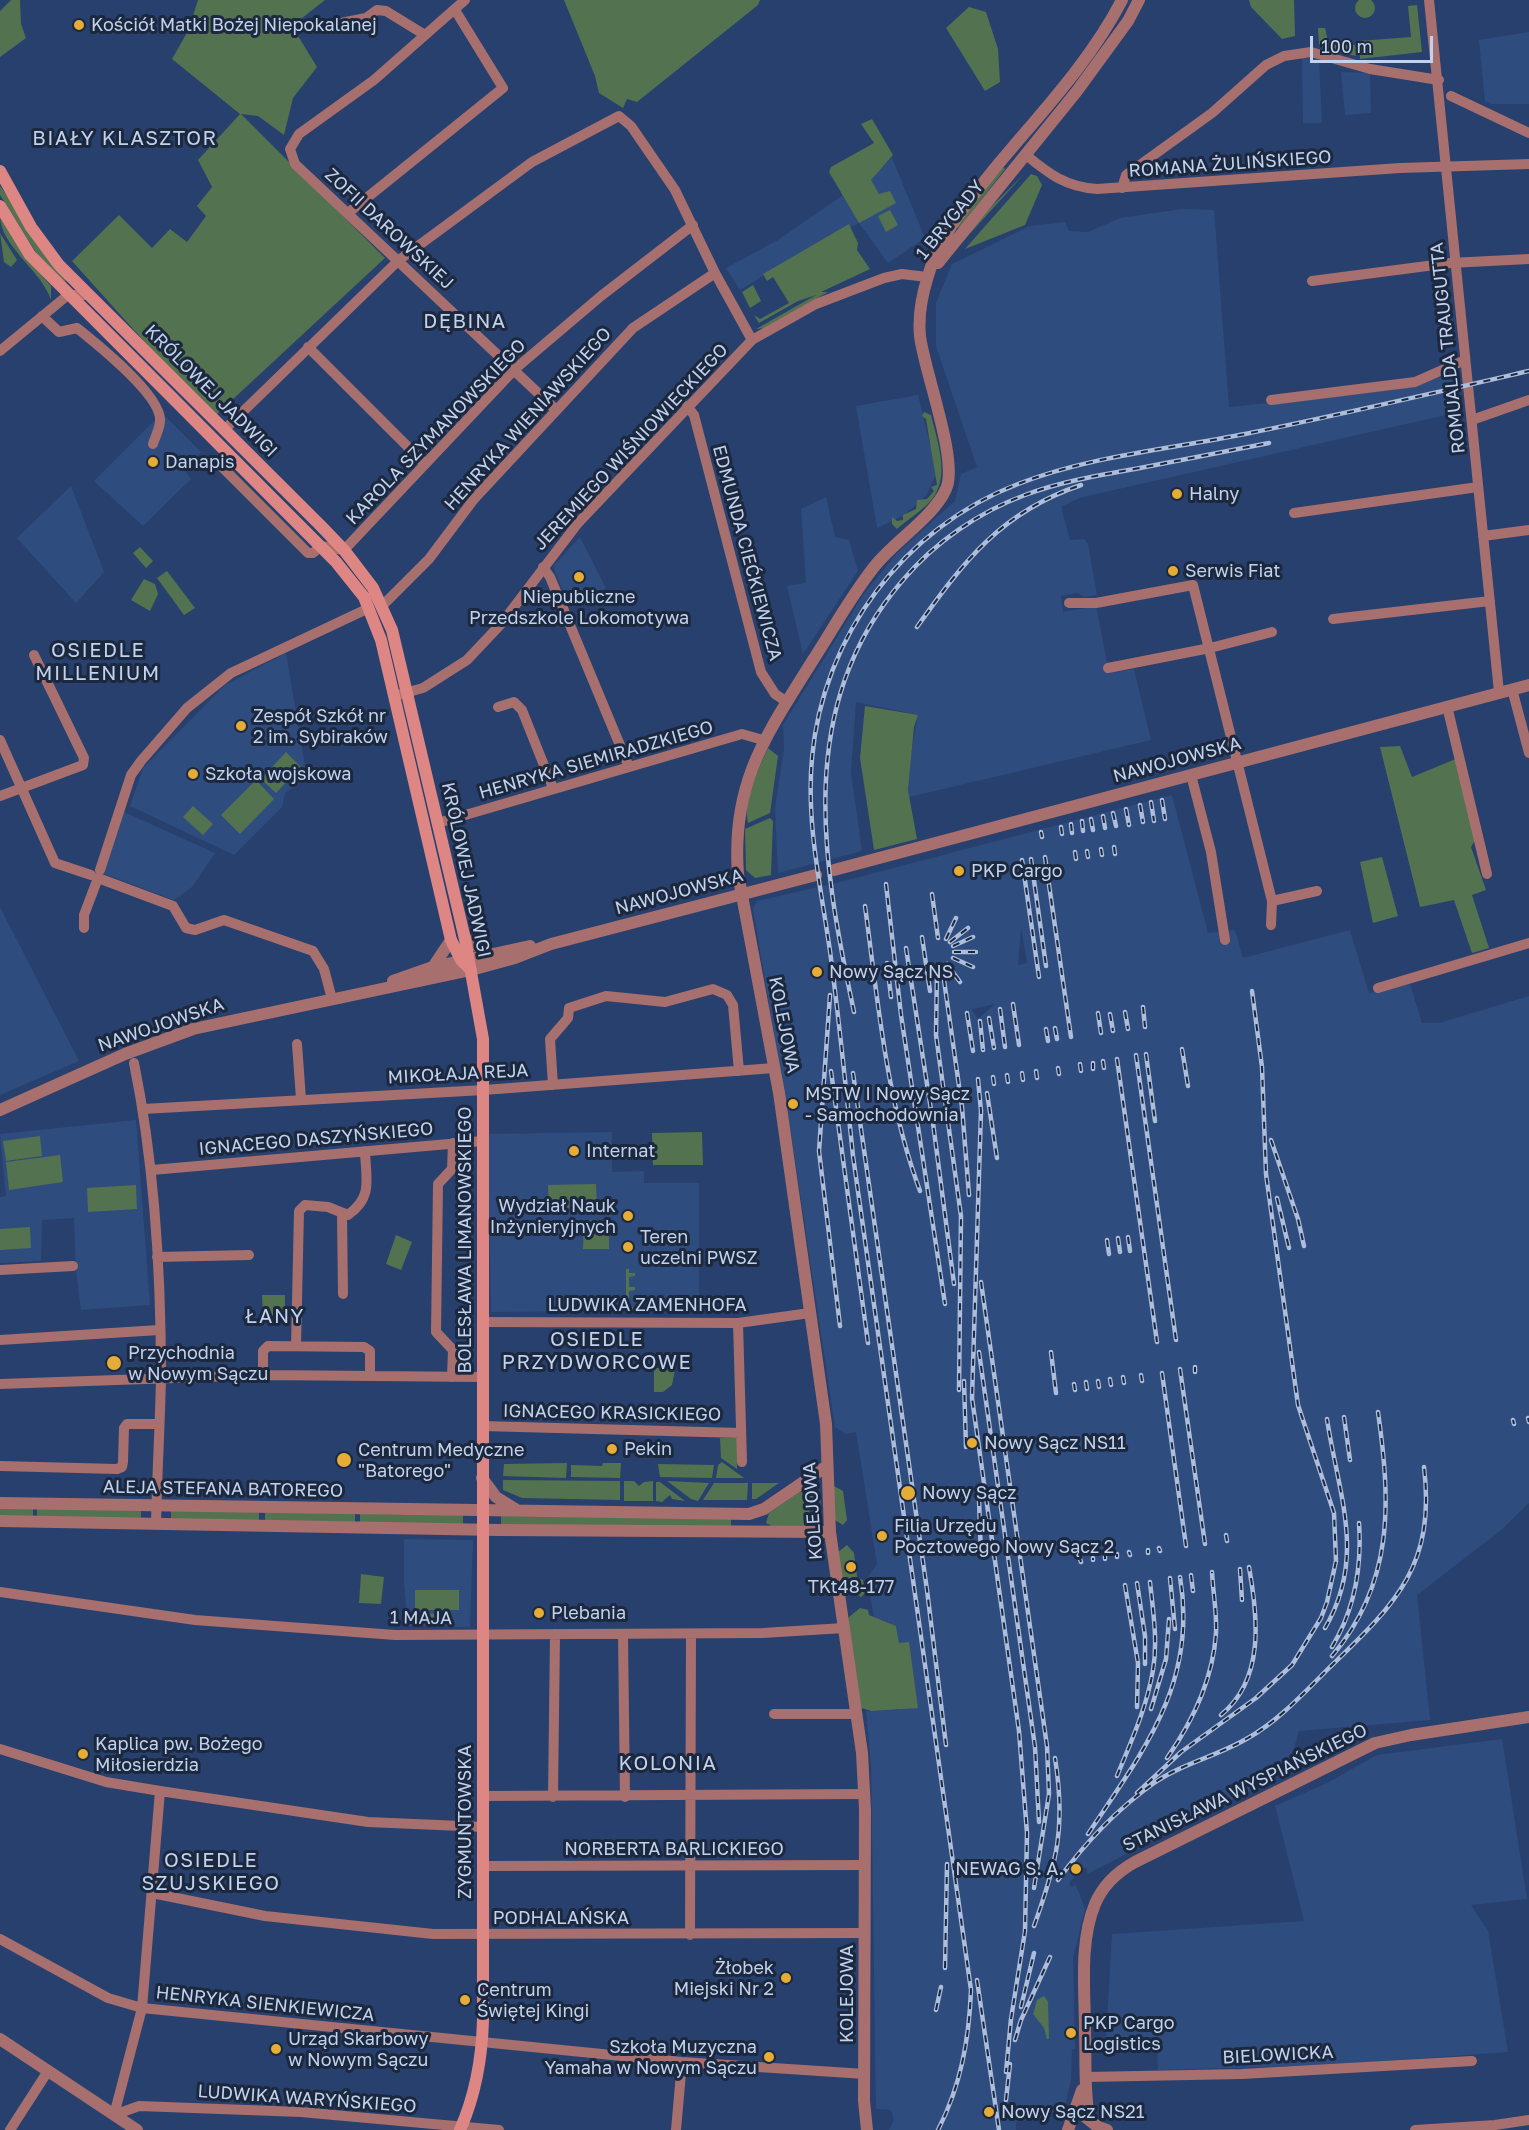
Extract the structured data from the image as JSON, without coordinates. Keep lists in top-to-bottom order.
{
  "streets": {
    "main road": ["KRÓLOWEJ JADWIGI", "BOLESŁAWA LIMANOWSKIEGO", "ZYGMUNTOWSKA"],
    "street": [
      "ROMANA ŻULIŃSKIEGO",
      "1 BRYGADY",
      "ZOFII DAROWSKIEJ",
      "ROMUALDA TRAUGUTTA",
      "HENRYKA WIENIAWSKIEGO",
      "KAROLA SZYMANOWSKIEGO",
      "JEREMIEGO WIŚNIOWIECKIEGO",
      "EDMUNDA CIEĆKIEWICZA",
      "HENRYKA SIEMIRADZKIEGO",
      "NAWOJOWSKA",
      "KOLEJOWA",
      "MIKOŁAJA REJA",
      "IGNACEGO DASZYŃSKIEGO",
      "LUDWIKA ZAMENHOFA",
      "IGNACEGO KRASICKIEGO",
      "ALEJA STEFANA BATOREGO",
      "1 MAJA",
      "STANISŁAWA WYSPIAŃSKIEGO",
      "NORBERTA BARLICKIEGO",
      "PODHALAŃSKA",
      "HENRYKA SIENKIEWICZA",
      "BIELOWICKA",
      "LUDWIKA WARYŃSKIEGO"
    ]
  },
  "crossings": [
    ["ROMANA ŻULIŃSKIEGO", "1 BRYGADY"],
    ["ROMANA ŻULIŃSKIEGO", "ROMUALDA TRAUGUTTA"],
    ["1 BRYGADY", "JEREMIEGO WIŚNIOWIECKIEGO"],
    ["1 BRYGADY", "KOLEJOWA"],
    ["ZOFII DAROWSKIEJ", "HENRYKA WIENIAWSKIEGO"],
    ["ZOFII DAROWSKIEJ", "KAROLA SZYMANOWSKIEGO"],
    ["ROMUALDA TRAUGUTTA", "NAWOJOWSKA"],
    ["KRÓLOWEJ JADWIGI", "HENRYKA WIENIAWSKIEGO"],
    ["KRÓLOWEJ JADWIGI", "KAROLA SZYMANOWSKIEGO"],
    ["KRÓLOWEJ JADWIGI", "JEREMIEGO WIŚNIOWIECKIEGO"],
    ["KRÓLOWEJ JADWIGI", "HENRYKA SIEMIRADZKIEGO"],
    ["KRÓLOWEJ JADWIGI", "NAWOJOWSKA"],
    ["KRÓLOWEJ JADWIGI", "BOLESŁAWA LIMANOWSKIEGO"],
    ["JEREMIEGO WIŚNIOWIECKIEGO", "EDMUNDA CIEĆKIEWICZA"],
    ["JEREMIEGO WIŚNIOWIECKIEGO", "KOLEJOWA"],
    ["EDMUNDA CIEĆKIEWICZA", "KOLEJOWA"],
    ["HENRYKA SIEMIRADZKIEGO", "KOLEJOWA"],
    ["NAWOJOWSKA", "KOLEJOWA"],
    ["NAWOJOWSKA", "BOLESŁAWA LIMANOWSKIEGO"],
    ["KOLEJOWA", "MIKOŁAJA REJA"],
    ["KOLEJOWA", "LUDWIKA ZAMENHOFA"],
    ["KOLEJOWA", "ALEJA STEFANA BATOREGO"],
    ["KOLEJOWA", "1 MAJA"],
    ["KOLEJOWA", "NORBERTA BARLICKIEGO"],
    ["KOLEJOWA", "PODHALAŃSKA"],
    ["KOLEJOWA", "HENRYKA SIENKIEWICZA"],
    ["MIKOŁAJA REJA", "BOLESŁAWA LIMANOWSKIEGO"],
    ["IGNACEGO DASZYŃSKIEGO", "BOLESŁAWA LIMANOWSKIEGO"],
    ["BOLESŁAWA LIMANOWSKIEGO", "LUDWIKA ZAMENHOFA"],
    ["BOLESŁAWA LIMANOWSKIEGO", "IGNACEGO KRASICKIEGO"],
    ["BOLESŁAWA LIMANOWSKIEGO", "ALEJA STEFANA BATOREGO"],
    ["BOLESŁAWA LIMANOWSKIEGO", "ZYGMUNTOWSKA"],
    ["LUDWIKA ZAMENHOFA", "IGNACEGO KRASICKIEGO"],
    ["ALEJA STEFANA BATOREGO", "ZYGMUNTOWSKA"],
    ["1 MAJA", "ZYGMUNTOWSKA"],
    ["STANISŁAWA WYSPIAŃSKIEGO", "BIELOWICKA"],
    ["ZYGMUNTOWSKA", "NORBERTA BARLICKIEGO"],
    ["ZYGMUNTOWSKA", "PODHALAŃSKA"],
    ["ZYGMUNTOWSKA", "HENRYKA SIENKIEWICZA"],
    ["ZYGMUNTOWSKA", "LUDWIKA WARYŃSKIEGO"]
  ],
  "districts": [
    "BIAŁY KLASZTOR",
    "DĘBINA",
    "OSIEDLE MILLENIUM",
    "ŁANY",
    "OSIEDLE PRZYDWORCOWE",
    "KOLONIA",
    "OSIEDLE SZUJSKIEGO"
  ],
  "places": [
    "Kościół Matki Bożej Niepokalanej",
    "Danapis",
    "Halny",
    "Serwis Fiat",
    "Niepubliczne Przedszkole Lokomotywa",
    "Zespół Szkół nr 2 im. Sybiraków",
    "Szkoła wojskowa",
    "PKP Cargo",
    "Nowy Sącz NS",
    "MSTW I Nowy Sącz - Samochodownia",
    "Internat",
    "Wydział Nauk Inżynieryjnych",
    "Teren uczelni PWSZ",
    "Przychodnia w Nowym Sączu",
    "Nowy Sącz NS11",
    "Pekin",
    "Centrum Medyczne \"Batorego\"",
    "Nowy Sącz",
    "Filia Urzędu Pocztowego Nowy Sącz 2",
    "TKt48-177",
    "Plebania",
    "Kaplica pw. Bożego Miłosierdzia",
    "NEWAG S. A.",
    "Żłobek Miejski Nr 2",
    "Centrum Świętej Kingi",
    "PKP Cargo Logistics",
    "Urząd Skarbowy w Nowym Sączu",
    "Szkoła Muzyczna Yamaha w Nowym Sączu",
    "Nowy Sącz NS21"
  ],
  "scale_bar": "100 m"
}
